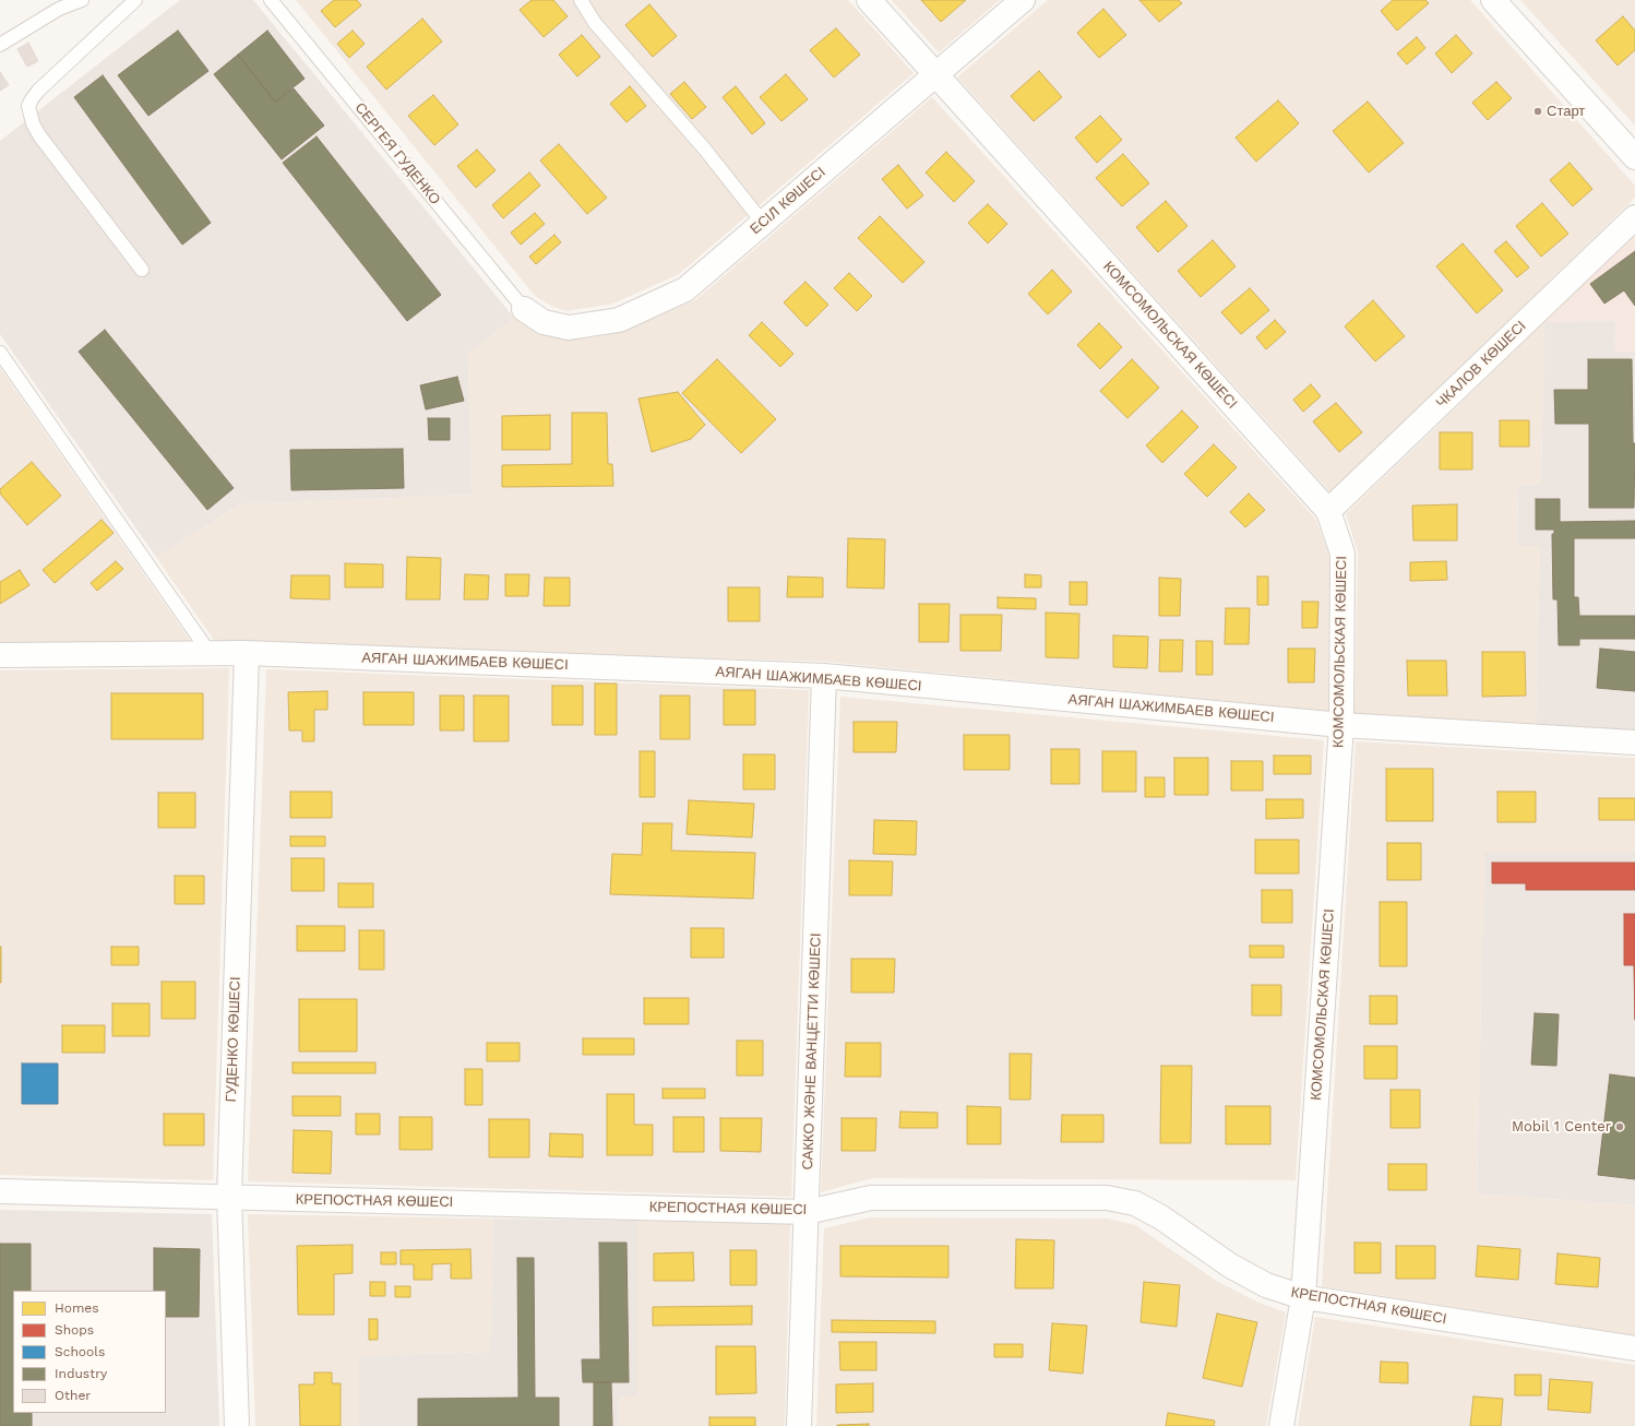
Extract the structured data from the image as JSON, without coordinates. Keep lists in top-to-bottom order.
{
  "streets": {
    "street": [
      "ЕСІЛ КӨШЕСІ",
      "КОМСОМОЛЬСКАЯ КӨШЕСІ",
      "ЧКАЛОВ КӨШЕСІ",
      "АЯГАН ШАЖИМБАЕВ КӨШЕСІ",
      "ГУДЕНКО КӨШЕСІ",
      "САККО ЖӘНЕ ВАНЦЕТТИ КӨШЕСІ",
      "КРЕПОСТНАЯ КӨШЕСІ"
    ],
    "lane": ["СЕРГЕЯ ГУДЕНКО"]
  },
  "crossings": [
    ["СЕРГЕЯ ГУДЕНКО", "ЕСІЛ КӨШЕСІ"],
    ["ЕСІЛ КӨШЕСІ", "КОМСОМОЛЬСКАЯ КӨШЕСІ"],
    ["КОМСОМОЛЬСКАЯ КӨШЕСІ", "ЧКАЛОВ КӨШЕСІ"],
    ["КОМСОМОЛЬСКАЯ КӨШЕСІ", "АЯГАН ШАЖИМБАЕВ КӨШЕСІ"],
    ["КОМСОМОЛЬСКАЯ КӨШЕСІ", "КРЕПОСТНАЯ КӨШЕСІ"],
    ["АЯГАН ШАЖИМБАЕВ КӨШЕСІ", "ГУДЕНКО КӨШЕСІ"],
    ["АЯГАН ШАЖИМБАЕВ КӨШЕСІ", "САККО ЖӘНЕ ВАНЦЕТТИ КӨШЕСІ"],
    ["ГУДЕНКО КӨШЕСІ", "КРЕПОСТНАЯ КӨШЕСІ"],
    ["САККО ЖӘНЕ ВАНЦЕТТИ КӨШЕСІ", "КРЕПОСТНАЯ КӨШЕСІ"]
  ],
  "places": ["Старт", "Mobil 1 Center"],
  "legend": [
    "Homes",
    "Shops",
    "Schools",
    "Industry",
    "Other"
  ]
}
